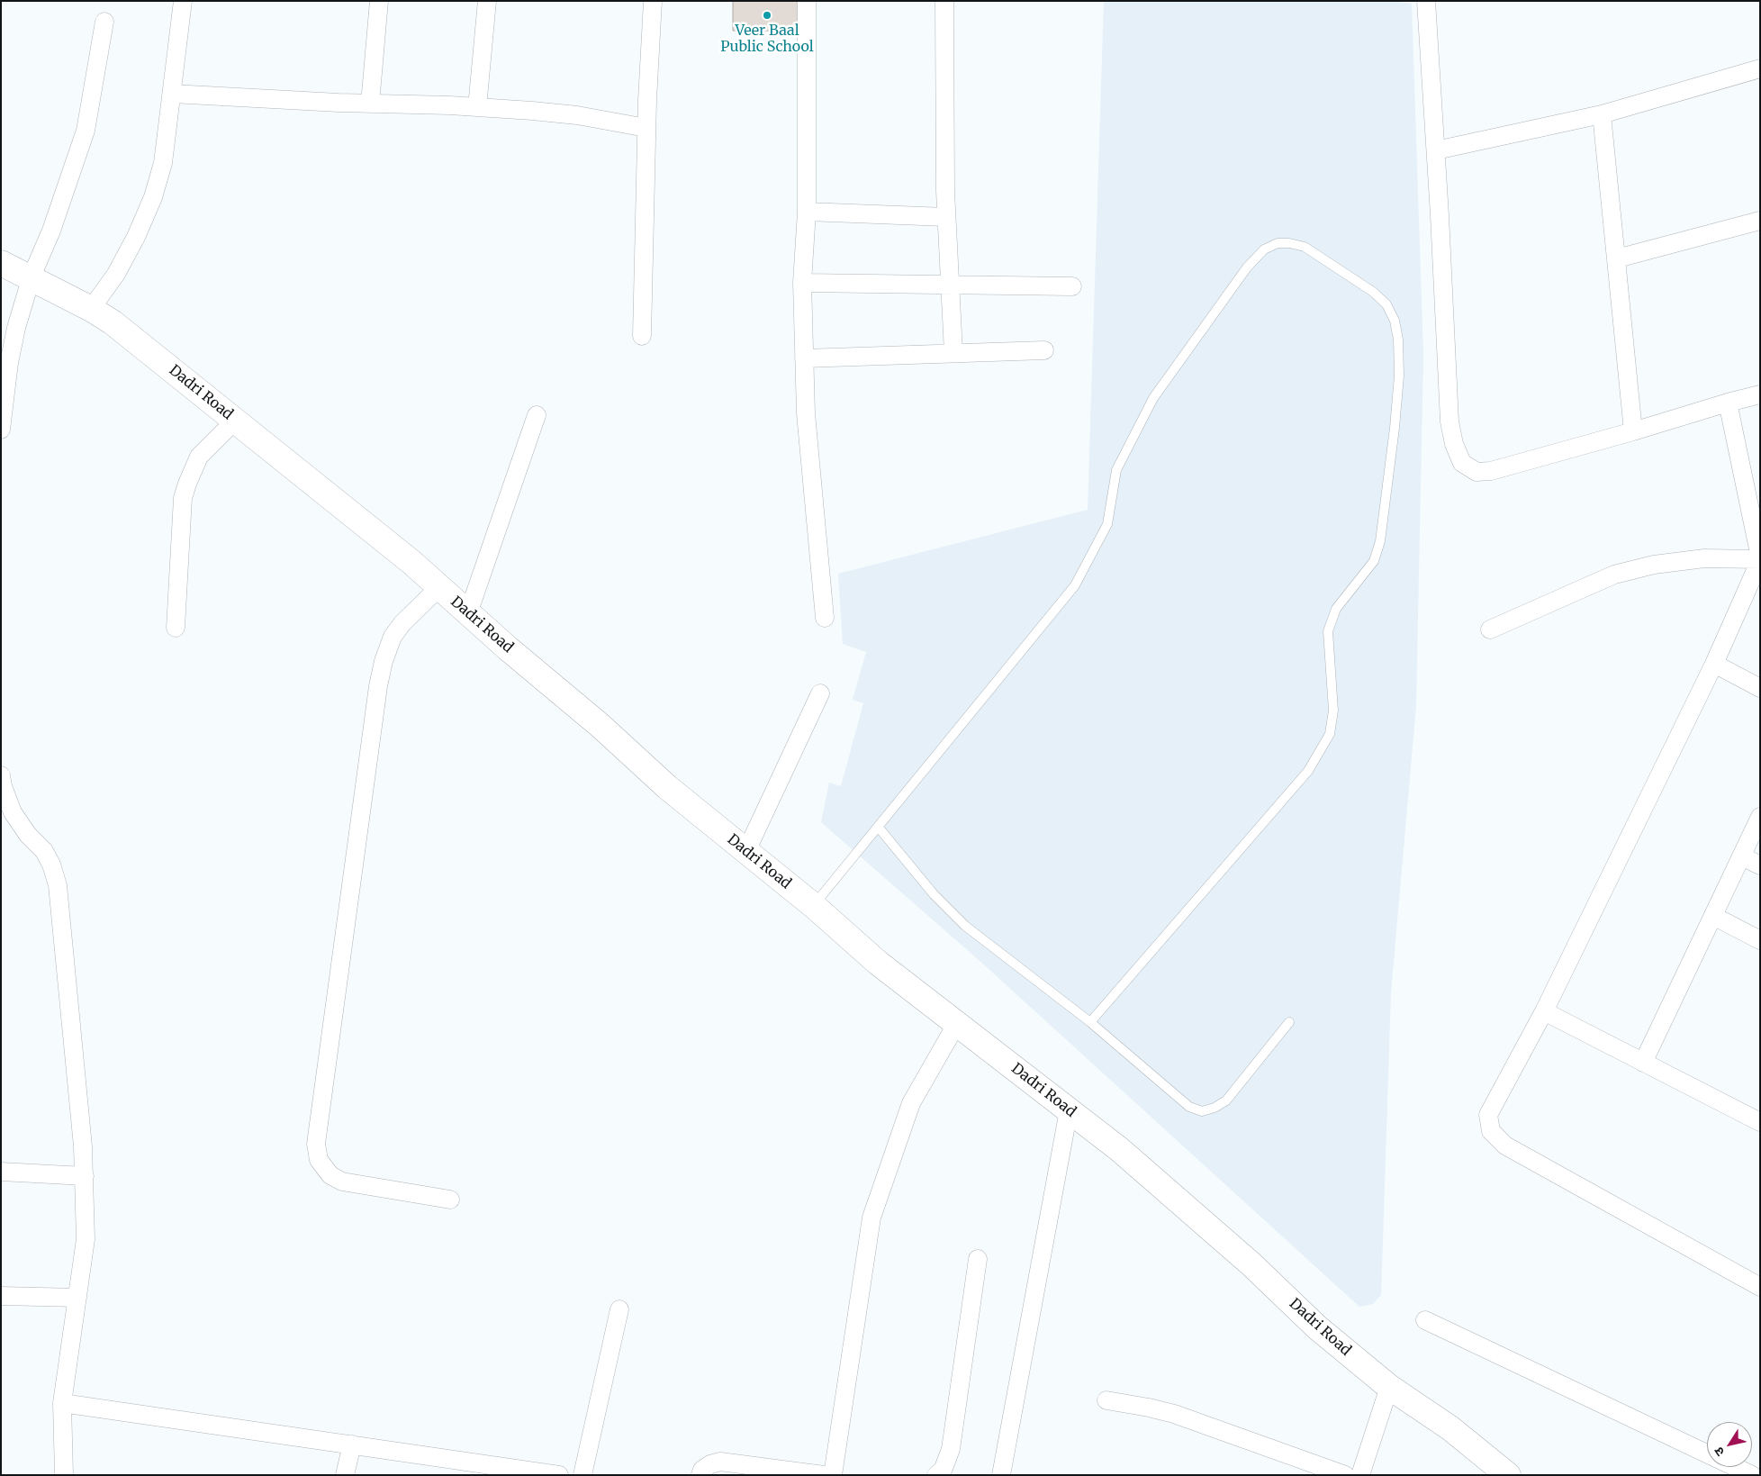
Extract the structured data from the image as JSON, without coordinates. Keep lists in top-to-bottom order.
{
  "streets": {
    "main road": ["Dadri Road"]
  },
  "places": ["Veer Baal Public School"],
  "north": "bottom left"
}
